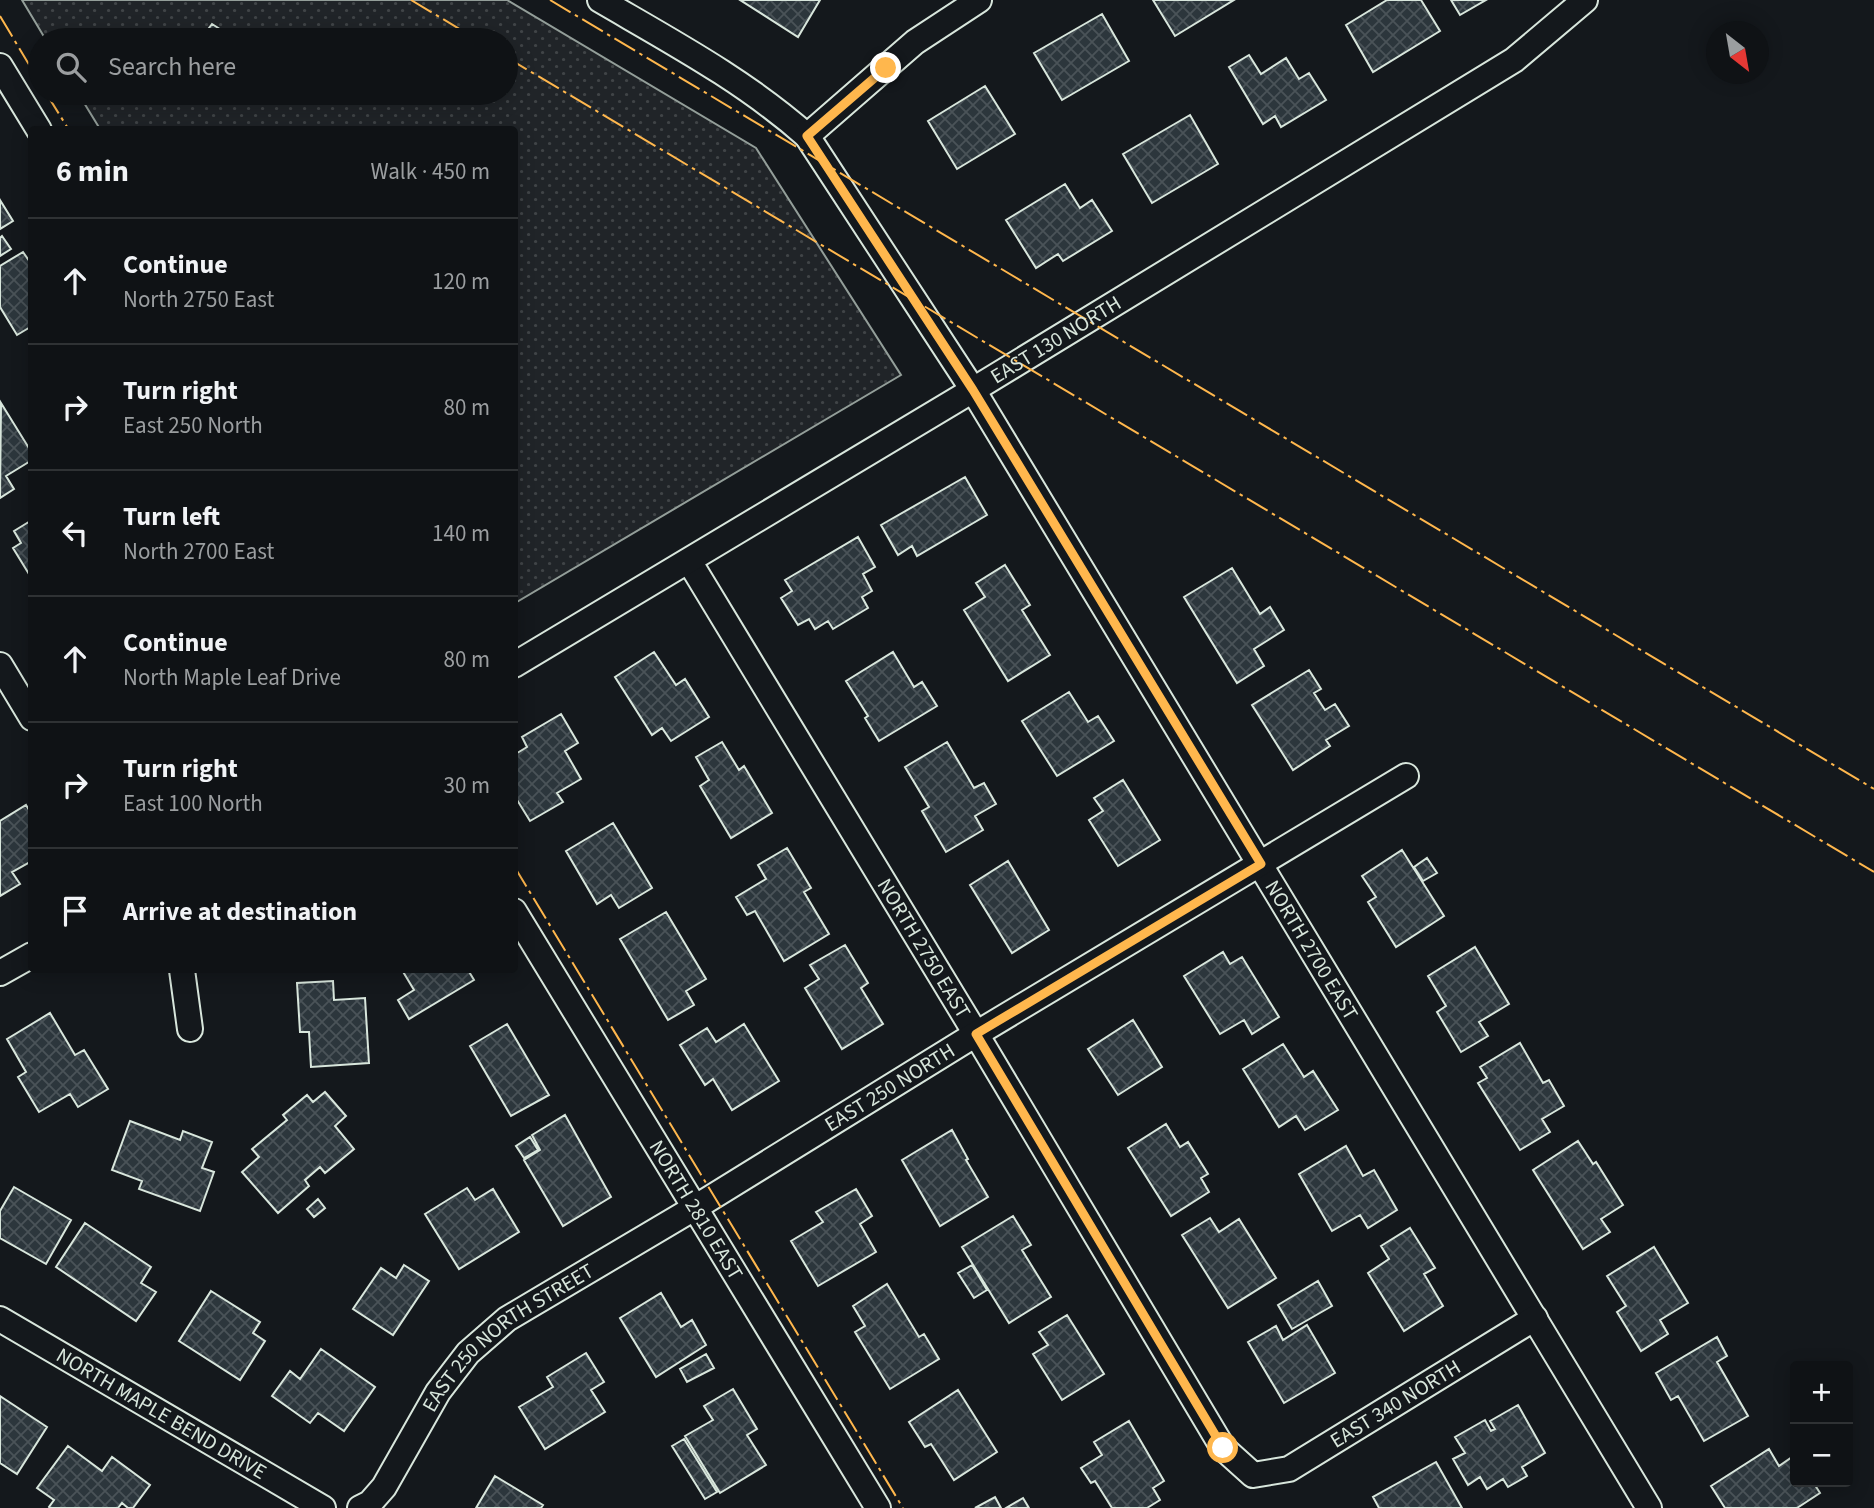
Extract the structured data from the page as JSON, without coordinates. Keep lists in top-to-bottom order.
{
  "streets": {
    "street": [
      "EAST 130 NORTH",
      "NORTH 2750 EAST",
      "NORTH 2700 EAST",
      "EAST 250 NORTH",
      "NORTH 2810 EAST",
      "EAST 250 NORTH STREET",
      "EAST 340 NORTH",
      "NORTH MAPLE BEND DRIVE"
    ]
  },
  "crossings": [
    ["EAST 130 NORTH", "NORTH 2750 EAST"],
    ["EAST 130 NORTH", "NORTH 2700 EAST"],
    ["NORTH 2750 EAST", "EAST 250 NORTH"],
    ["NORTH 2750 EAST", "EAST 340 NORTH"],
    ["NORTH 2700 EAST", "EAST 250 NORTH"],
    ["NORTH 2700 EAST", "EAST 340 NORTH"],
    ["EAST 250 NORTH", "NORTH 2810 EAST"],
    ["EAST 250 NORTH", "EAST 250 NORTH STREET"],
    ["NORTH 2810 EAST", "EAST 250 NORTH STREET"]
  ],
  "north": "bottom right",
  "page": {
    "search": "Search here",
    "heading": ["6 min", "Walk · 450 m"],
    "list": [
      ["Continue", "North 2750 East", "120 m"],
      ["Turn right", "East 250 North", "80 m"],
      ["Turn left", "North 2700 East", "140 m"],
      ["Continue", "North Maple Leaf Drive", "80 m"],
      ["Turn right", "East 100 North", "30 m"],
      "Arrive at destination"
    ],
    "map_buttons": ["+", "−"]
  }
}
